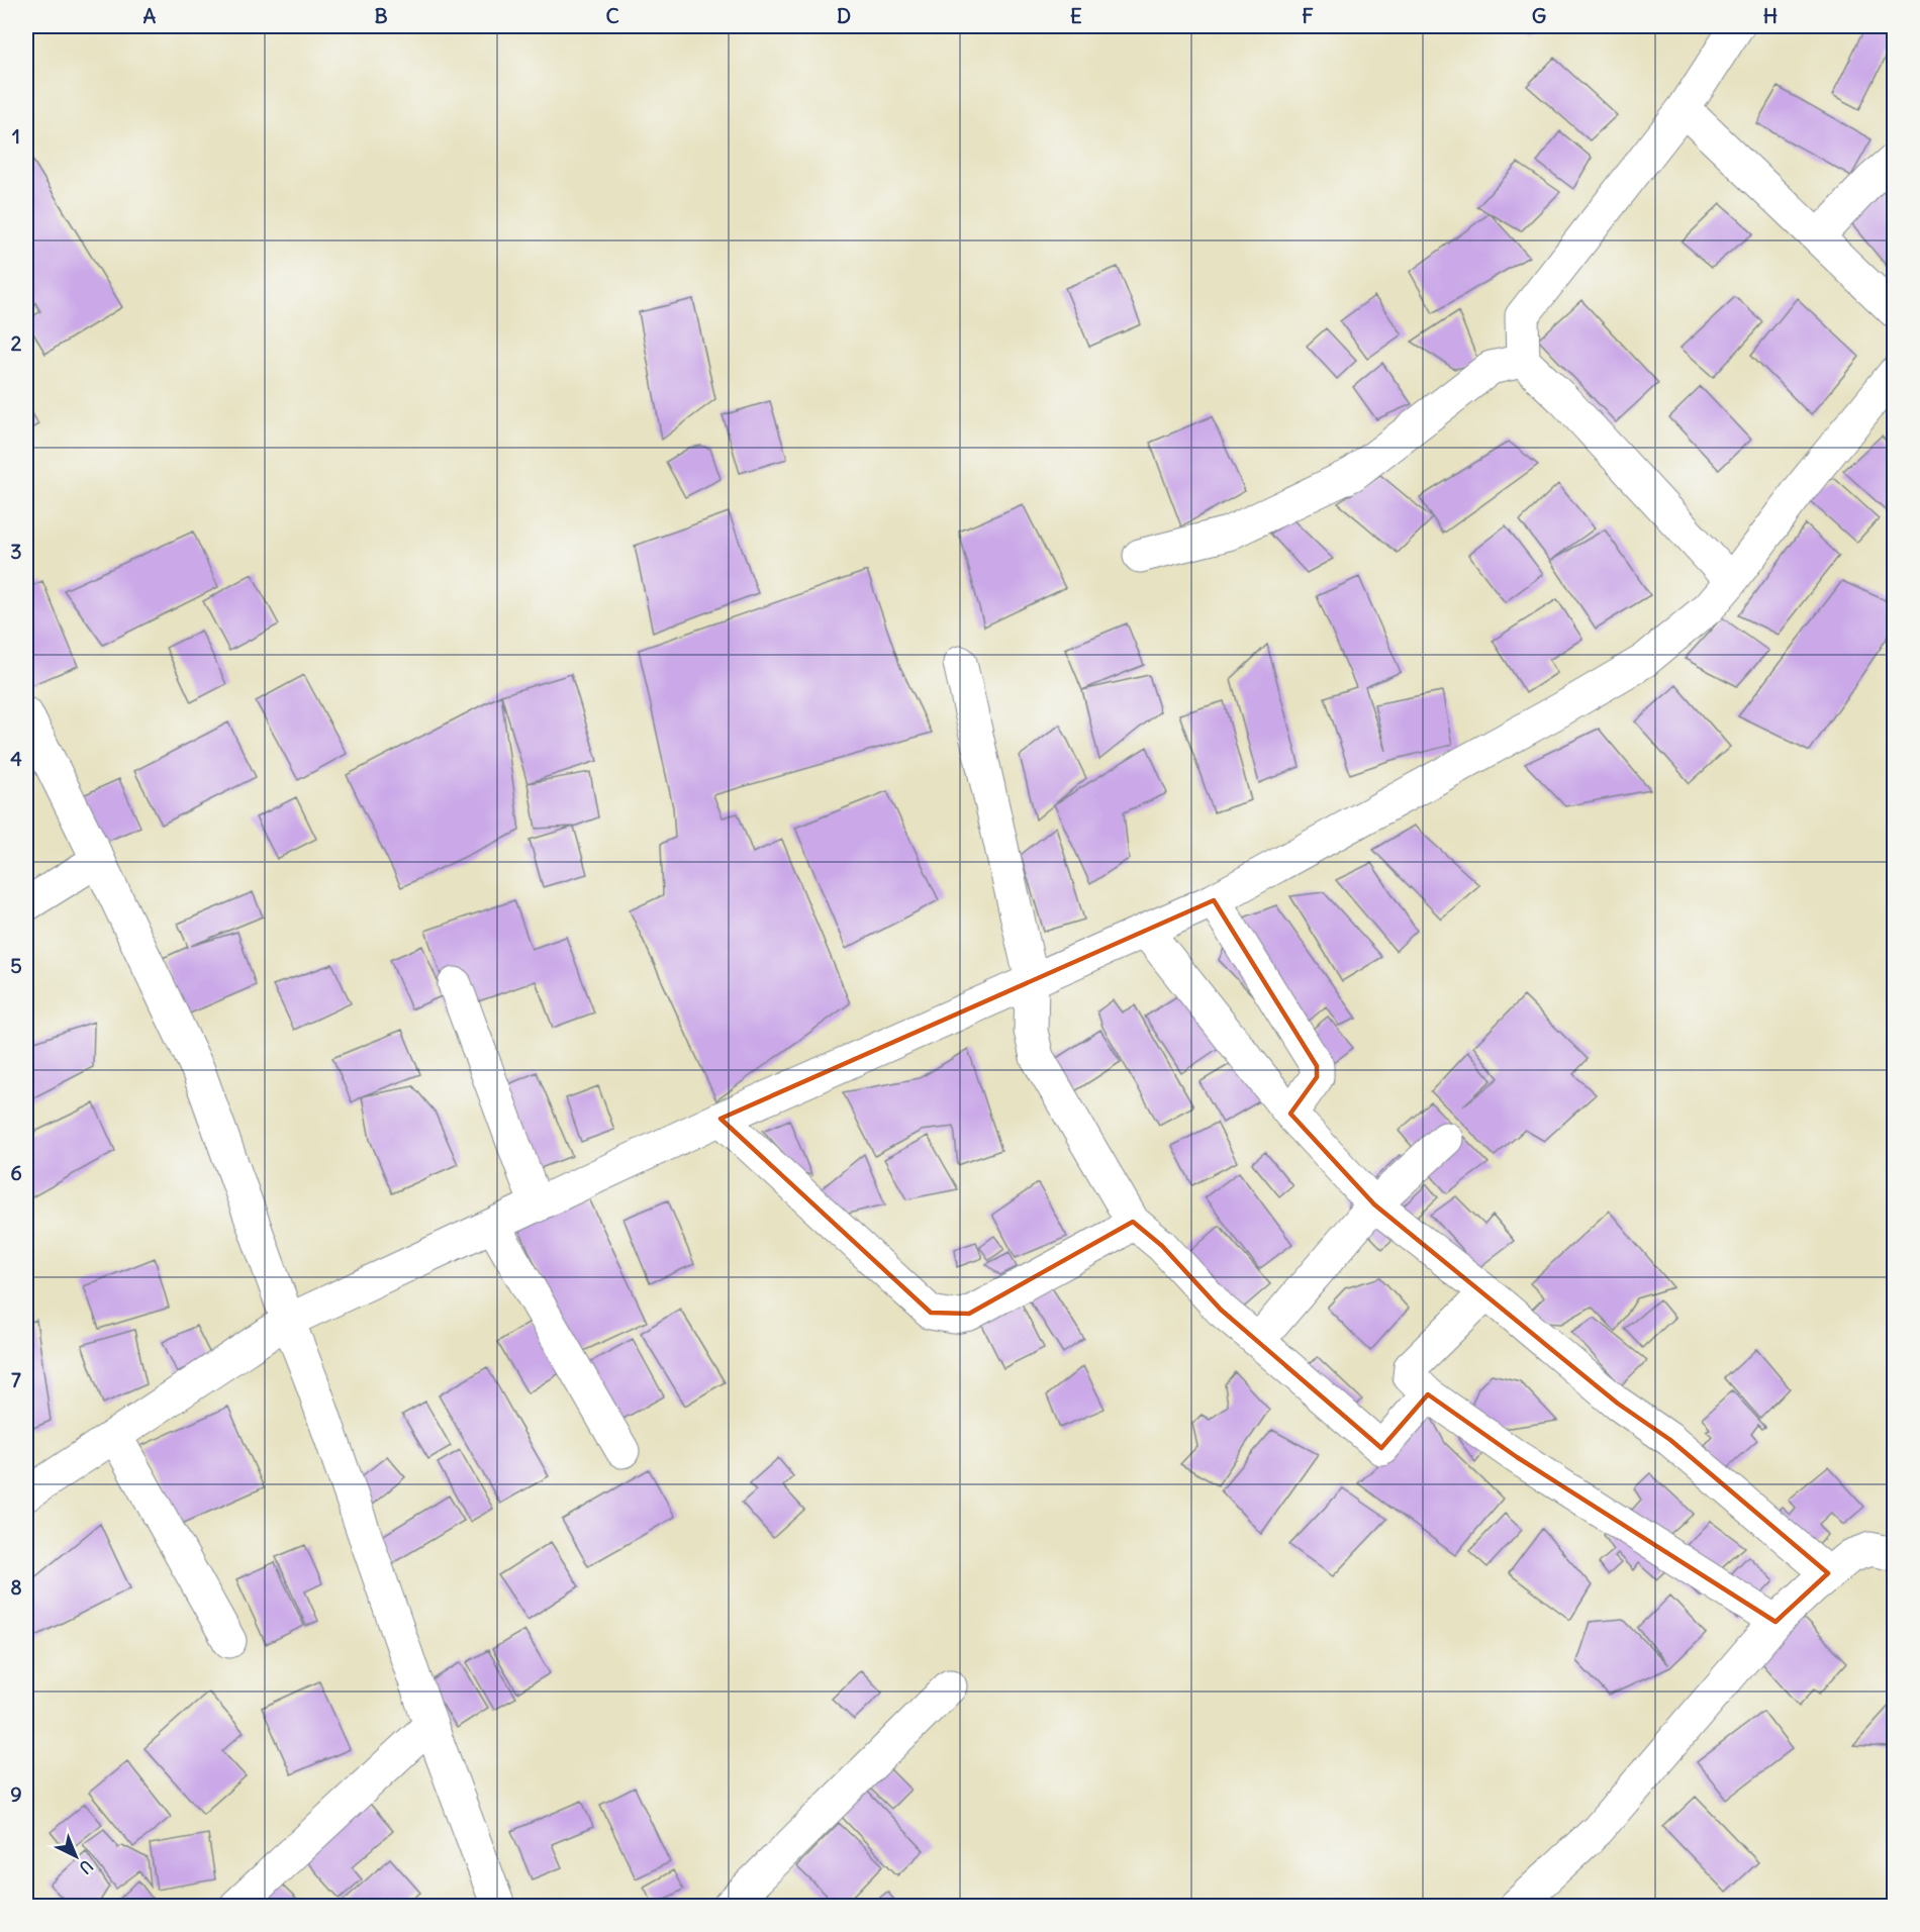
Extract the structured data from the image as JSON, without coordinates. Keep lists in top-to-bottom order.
{
  "north": "bottom right",
  "grid": {
    "columns": [
      "A",
      "B",
      "C",
      "D",
      "E",
      "F",
      "G",
      "H"
    ],
    "rows": [
      "1",
      "2",
      "3",
      "4",
      "5",
      "6",
      "7",
      "8",
      "9"
    ]
  }
}
